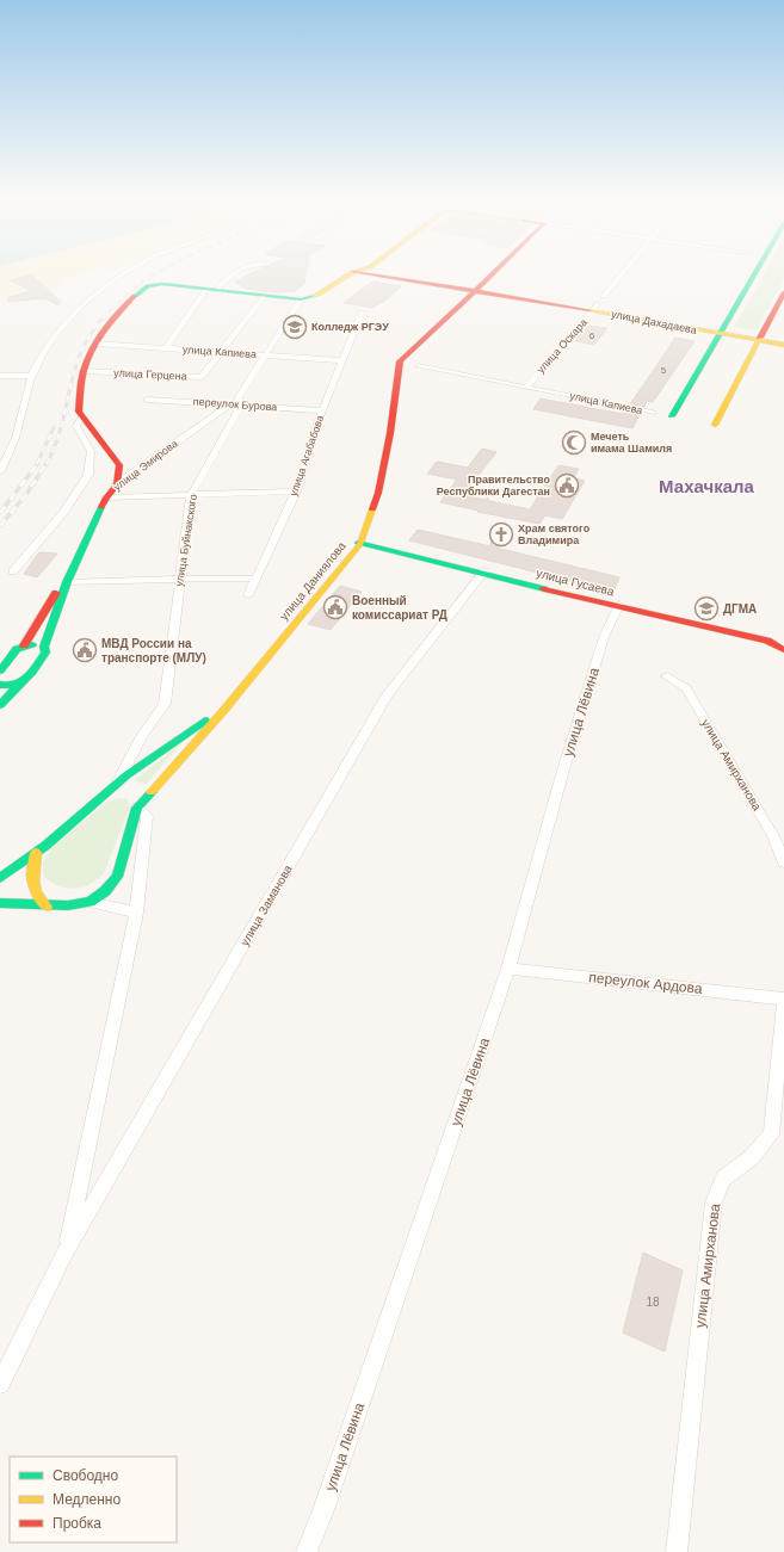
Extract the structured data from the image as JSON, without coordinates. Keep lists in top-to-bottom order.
{
  "streets": {
    "main road": [
      "улица Дахадаева",
      "улица Эмирова",
      "улица Даниялова",
      "улица Гусаева"
    ],
    "street": [
      "улица Оскара",
      "улица Капиева",
      "улица Герцена",
      "переулок Бурова",
      "улица Агабабова",
      "улица Буйнакского",
      "улица Лёвина",
      "улица Амирханова",
      "улица Заманова",
      "переулок Ардова"
    ]
  },
  "crossings": [
    ["улица Дахадаева", "улица Оскара"],
    ["улица Дахадаева", "улица Даниялова"],
    ["улица Оскара", "улица Капиева"],
    ["улица Капиева", "улица Герцена"],
    ["улица Капиева", "улица Агабабова"],
    ["улица Капиева", "улица Буйнакского"],
    ["переулок Бурова", "улица Агабабова"],
    ["переулок Бурова", "улица Эмирова"],
    ["переулок Бурова", "улица Буйнакского"],
    ["улица Эмирова", "улица Буйнакского"],
    ["улица Буйнакского", "улица Даниялова"],
    ["улица Даниялова", "улица Гусаева"],
    ["улица Даниялова", "улица Заманова"],
    ["улица Гусаева", "улица Лёвина"],
    ["улица Гусаева", "улица Заманова"],
    ["улица Лёвина", "переулок Ардова"]
  ],
  "districts": ["Махачкала"],
  "places": {
    "school or university": ["Колледж РГЭУ", "ДГМА"],
    "mosque": ["Мечеть имама Шамиля"],
    "public building": ["Правительство Республики Дагестан", "Военный комиссариат РД", "МВД России на транспорте (МЛУ)"],
    "church": ["Храм святого Владимира"]
  },
  "house_numbers": ["6", "5", "18"],
  "legend": ["Свободно", "Медленно", "Пробка"]
}
